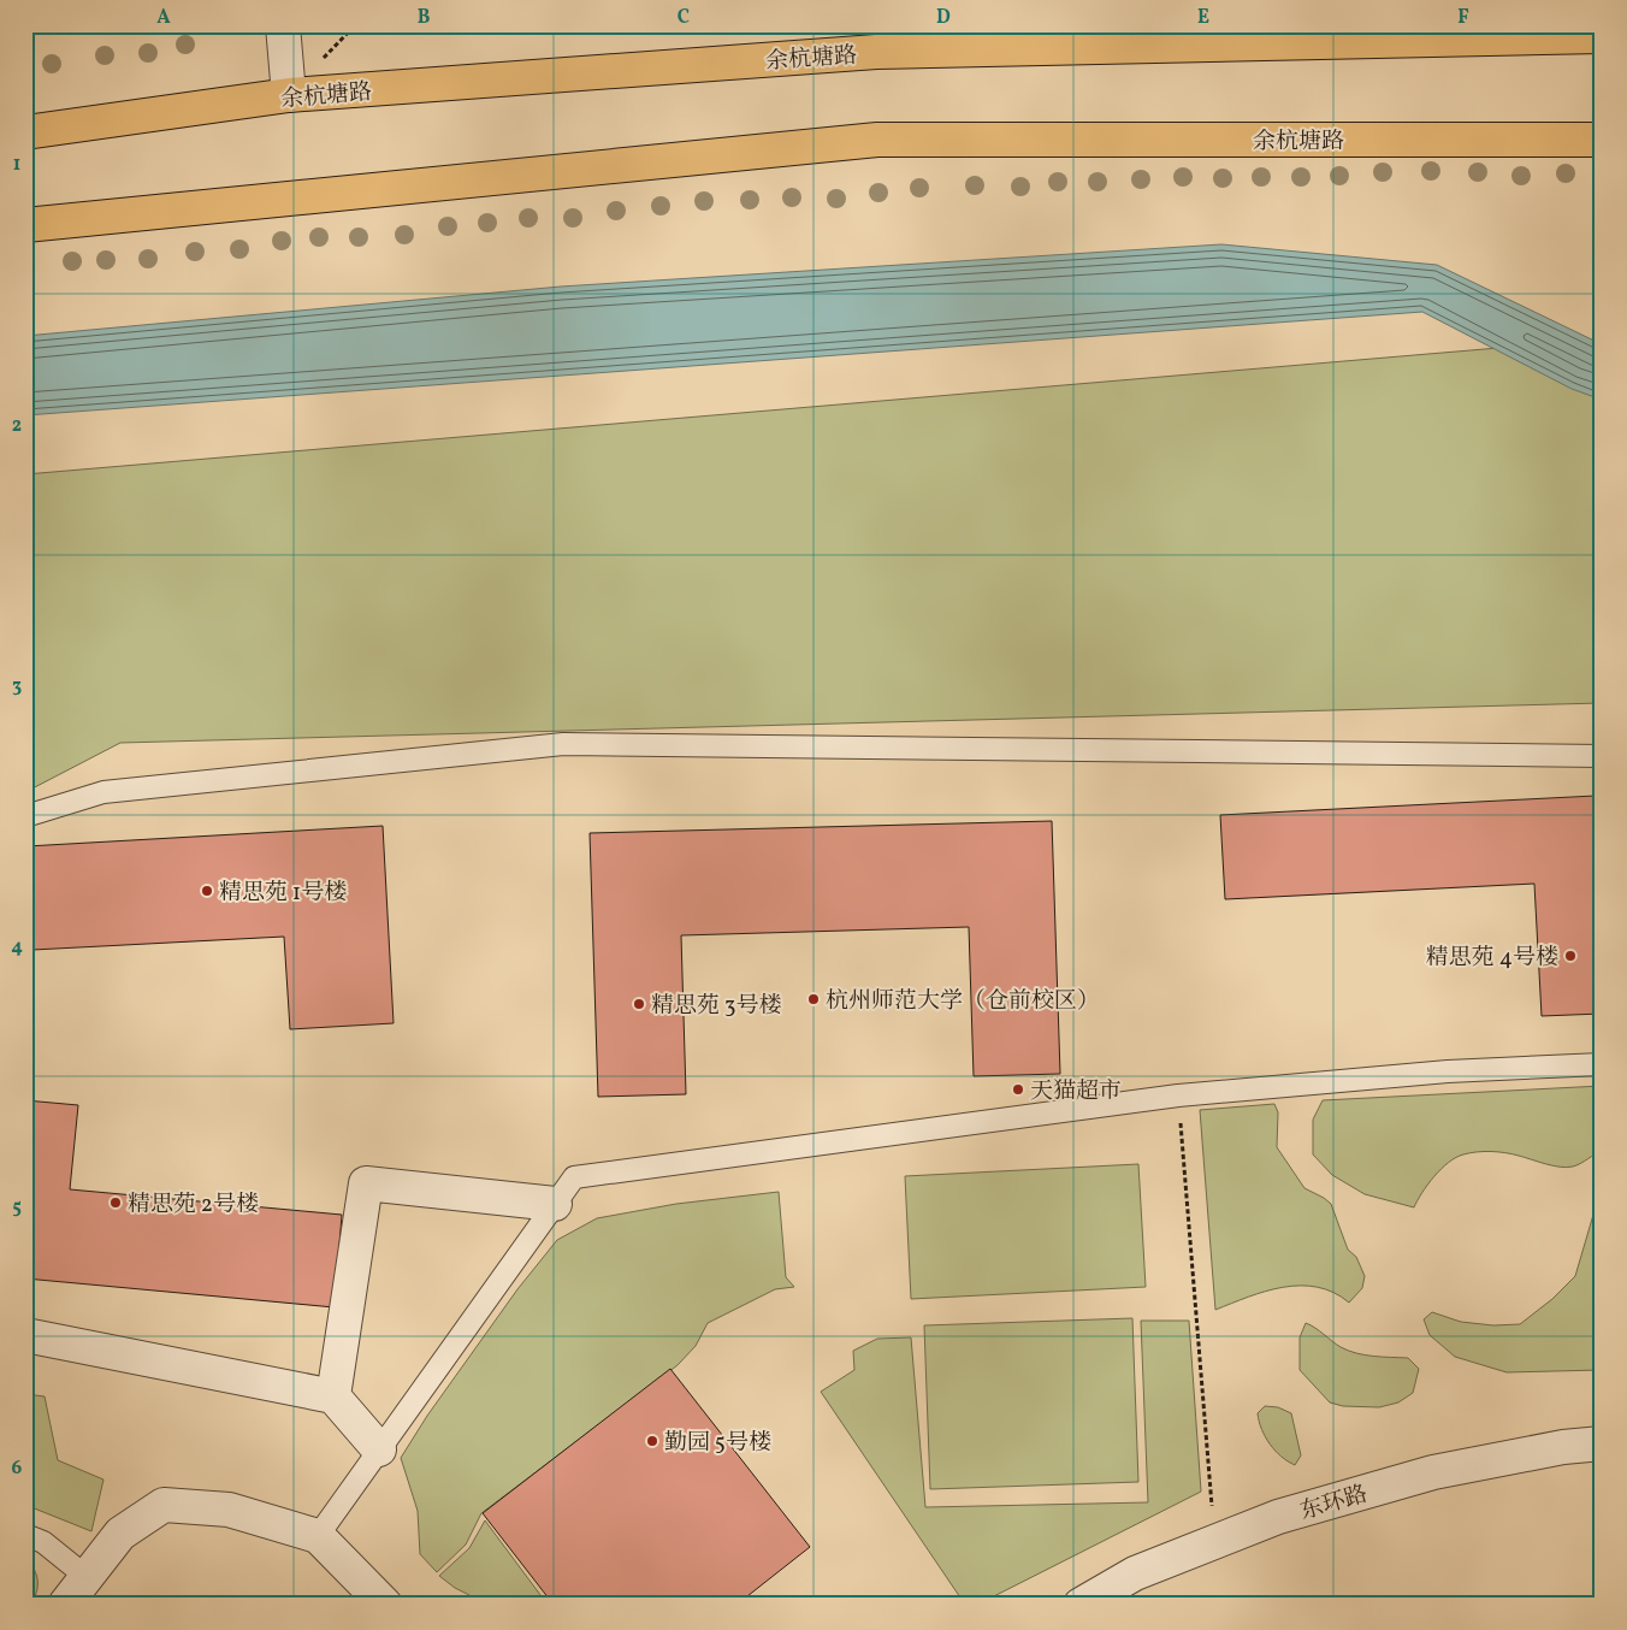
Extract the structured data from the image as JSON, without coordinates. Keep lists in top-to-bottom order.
{
  "streets": {
    "main road": ["余杭塘路"],
    "street": ["东环路"]
  },
  "places": [
    "精思苑 1号楼",
    "精思苑 4号楼",
    "杭州师范大学（仓前校区）",
    "精思苑 3号楼",
    "天猫超市",
    "精思苑 2号楼",
    "勤园 5号楼"
  ],
  "grid": {
    "columns": [
      "A",
      "B",
      "C",
      "D",
      "E",
      "F"
    ],
    "rows": [
      "1",
      "2",
      "3",
      "4",
      "5",
      "6"
    ]
  }
}
